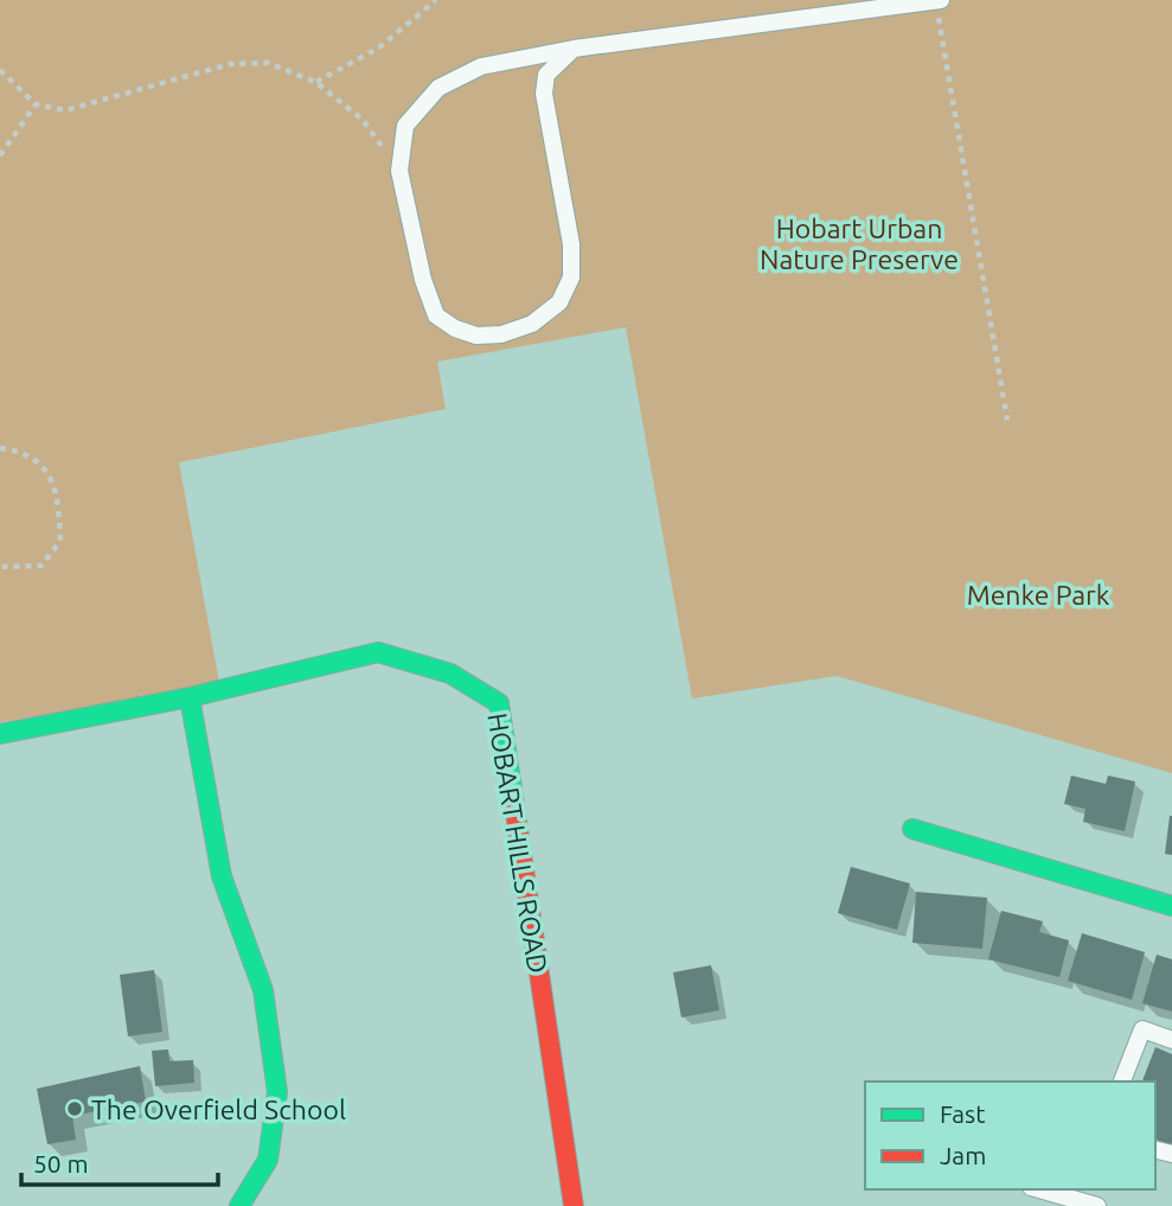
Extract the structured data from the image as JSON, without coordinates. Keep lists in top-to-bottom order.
{
  "streets": {
    "street": ["HOBART HILLS ROAD"]
  },
  "parks": ["Hobart Urban Nature Preserve", "Menke Park"],
  "places": ["The Overfield School"],
  "legend": ["Fast", "Jam"],
  "scale_bar": "50 m"
}
